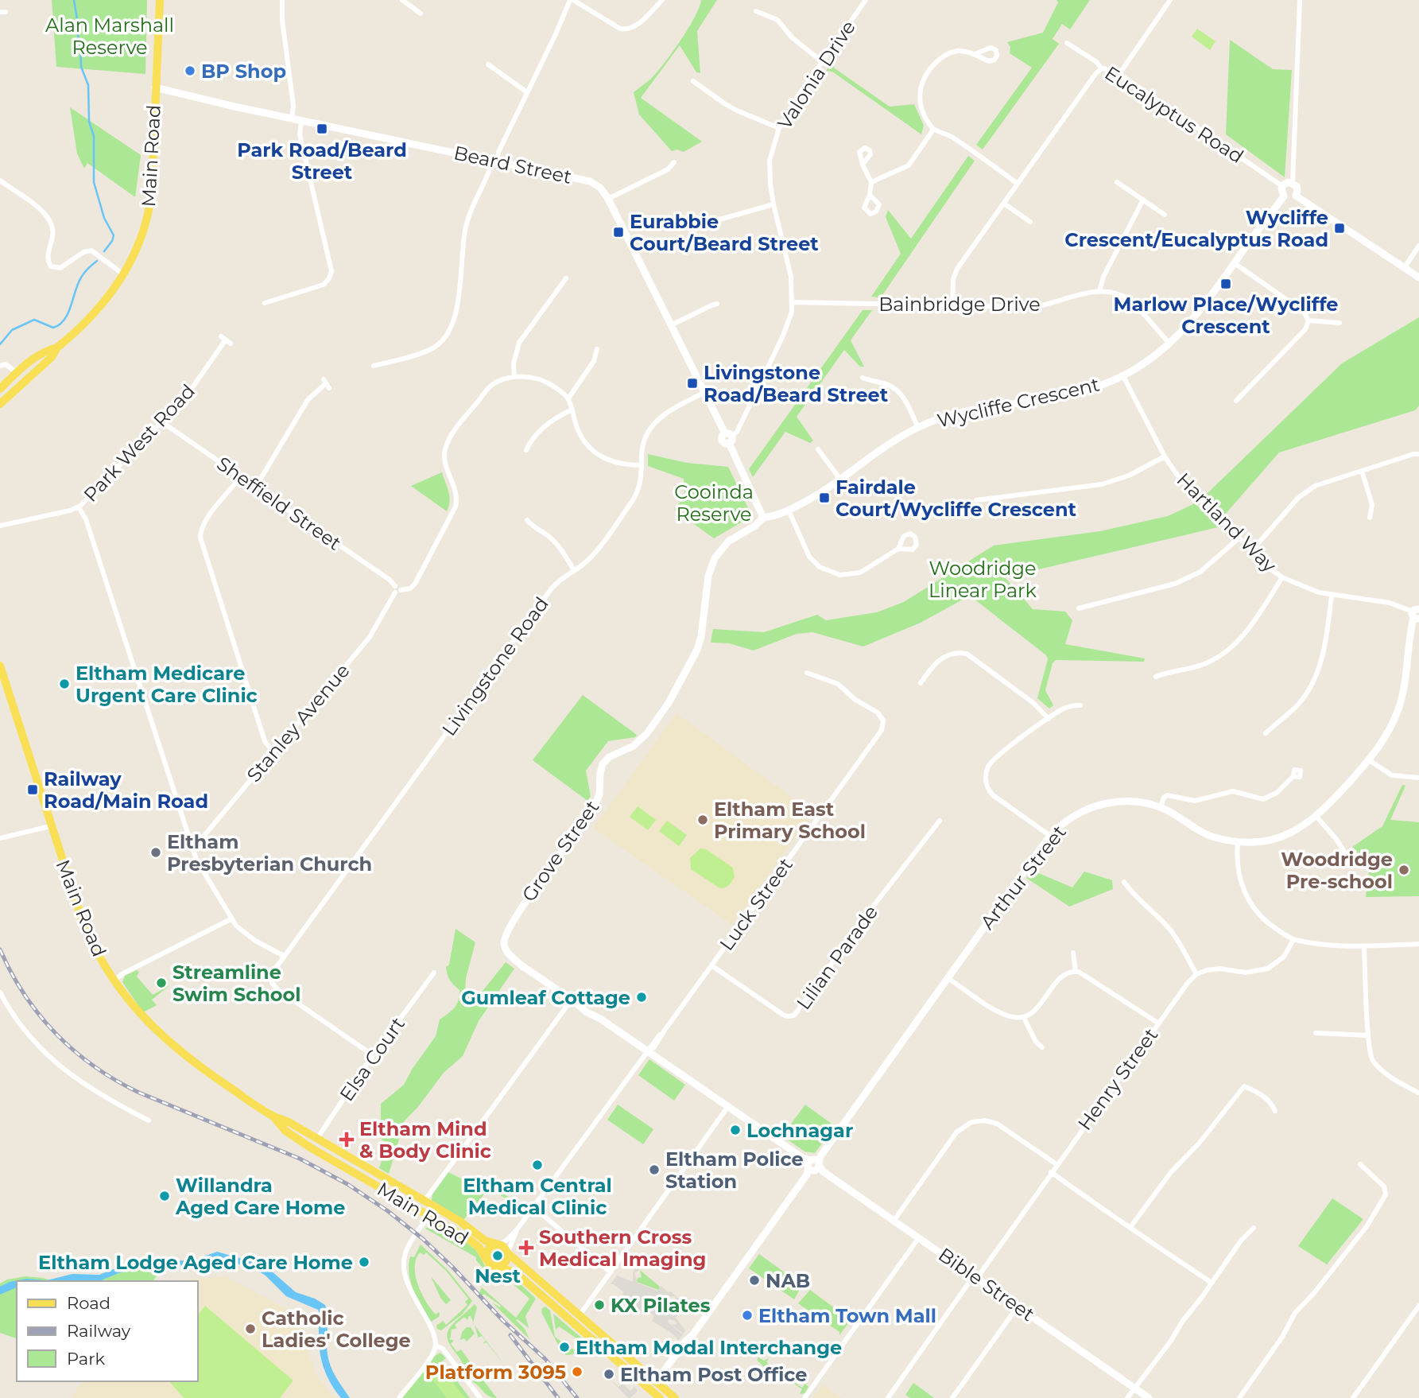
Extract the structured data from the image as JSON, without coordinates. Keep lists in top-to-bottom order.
{
  "streets": {
    "main road": ["Main Road", "Elsa Court"],
    "street": [
      "Valonia Drive",
      "Eucalyptus Road",
      "Beard Street",
      "Bainbridge Drive",
      "Wycliffe Crescent",
      "Park West Road",
      "Sheffield Street",
      "Hartland Way",
      "Livingstone Road",
      "Stanley Avenue",
      "Grove Street",
      "Arthur Street",
      "Luck Street",
      "Lilian Parade",
      "Henry Street",
      "Bible Street"
    ]
  },
  "crossings": [
    ["Valonia Drive", "Beard Street"],
    ["Valonia Drive", "Bainbridge Drive"],
    ["Eucalyptus Road", "Wycliffe Crescent"],
    ["Main Road", "Beard Street"],
    ["Main Road", "Luck Street"],
    ["Main Road", "Elsa Court"],
    ["Beard Street", "Wycliffe Crescent"],
    ["Beard Street", "Livingstone Road"],
    ["Beard Street", "Grove Street"],
    ["Bainbridge Drive", "Wycliffe Crescent"],
    ["Wycliffe Crescent", "Hartland Way"],
    ["Wycliffe Crescent", "Grove Street"],
    ["Park West Road", "Sheffield Street"],
    ["Sheffield Street", "Stanley Avenue"],
    ["Hartland Way", "Arthur Street"],
    ["Livingstone Road", "Elsa Court"],
    ["Grove Street", "Bible Street"],
    ["Arthur Street", "Bible Street"],
    ["Luck Street", "Lilian Parade"],
    ["Luck Street", "Bible Street"],
    ["Henry Street", "Bible Street"]
  ],
  "parks": ["Alan Marshall Reserve", "Cooinda Reserve", "Woodridge Linear Park"],
  "places": {
    "other": [
      "BP Shop",
      "Eltham Medicare Urgent Care Clinic",
      "Eltham East Primary School",
      "Eltham Presbyterian Church",
      "Woodridge Pre-school",
      "Streamline Swim School",
      "Gumleaf Cottage",
      "Lochnagar",
      "Eltham Central Medical Clinic",
      "Eltham Police Station",
      "Willandra Aged Care Home",
      "Nest",
      "Eltham Lodge Aged Care Home",
      "NAB",
      "KX Pilates",
      "Eltham Town Mall",
      "Catholic Ladies' College",
      "Eltham Modal Interchange",
      "Platform 3095",
      "Eltham Post Office"
    ],
    "transit": [
      "Park Road/Beard Street",
      "Wycliffe Crescent/Eucalyptus Road",
      "Eurabbie Court/Beard Street",
      "Marlow Place/Wycliffe Crescent",
      "Livingstone Road/Beard Street",
      "Fairdale Court/Wycliffe Crescent",
      "Railway Road/Main Road"
    ],
    "health": ["Eltham Mind & Body Clinic", "Southern Cross Medical Imaging"]
  },
  "legend": ["Road", "Railway", "Park"]
}
